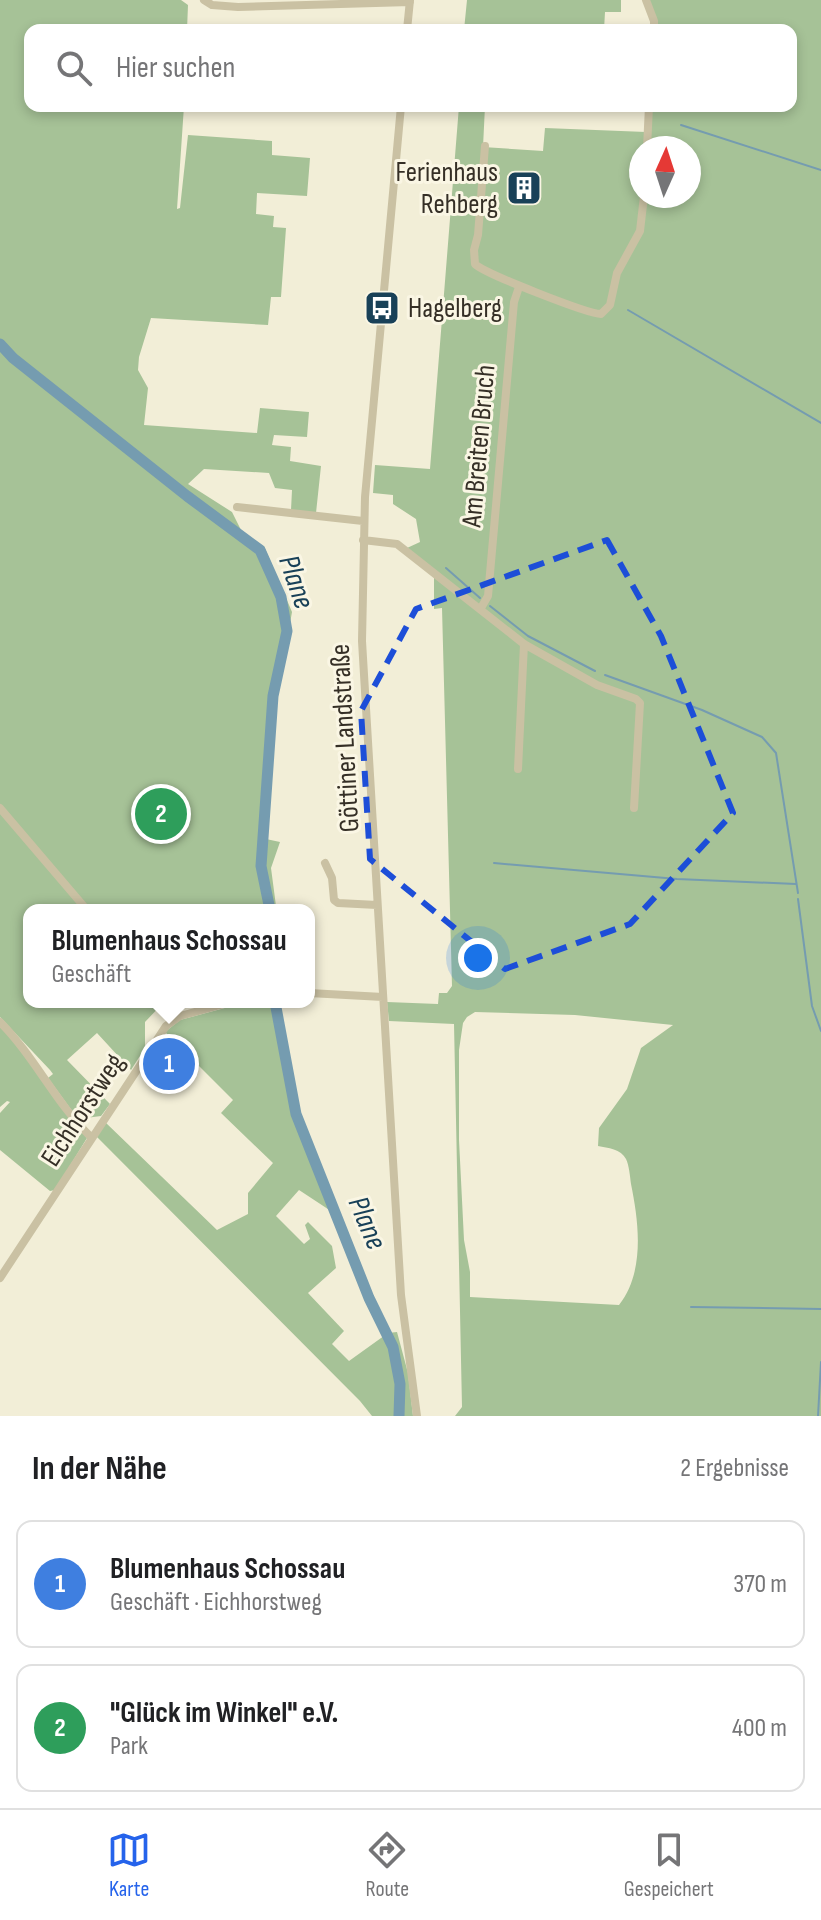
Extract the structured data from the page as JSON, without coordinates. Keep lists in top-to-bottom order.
{
  "streets": {
    "street": ["Am Breiten Bruch", "Göttiner Landstraße", "Eichhorstweg"]
  },
  "water": ["Plane"],
  "places": {
    "building": ["Ferienhaus Rehberg"],
    "bus stop": ["Hagelberg"]
  },
  "north": "top",
  "page": {
    "search": "Hier suchen",
    "pins": ["2", "1"],
    "popup": ["Blumenhaus Schossau", "Geschäft"],
    "heading": ["In der Nähe", "2 Ergebnisse"],
    "list": [
      {
        "mark": "1",
        "name": "Blumenhaus Schossau",
        "note": "Geschäft · Eichhorstweg",
        "value": "370 m"
      },
      {
        "mark": "2",
        "name": "\"Glück im Winkel\" e.V.",
        "note": "Park",
        "value": "400 m"
      }
    ],
    "nav": ["Karte", "Route", "Gespeichert"]
  }
}
